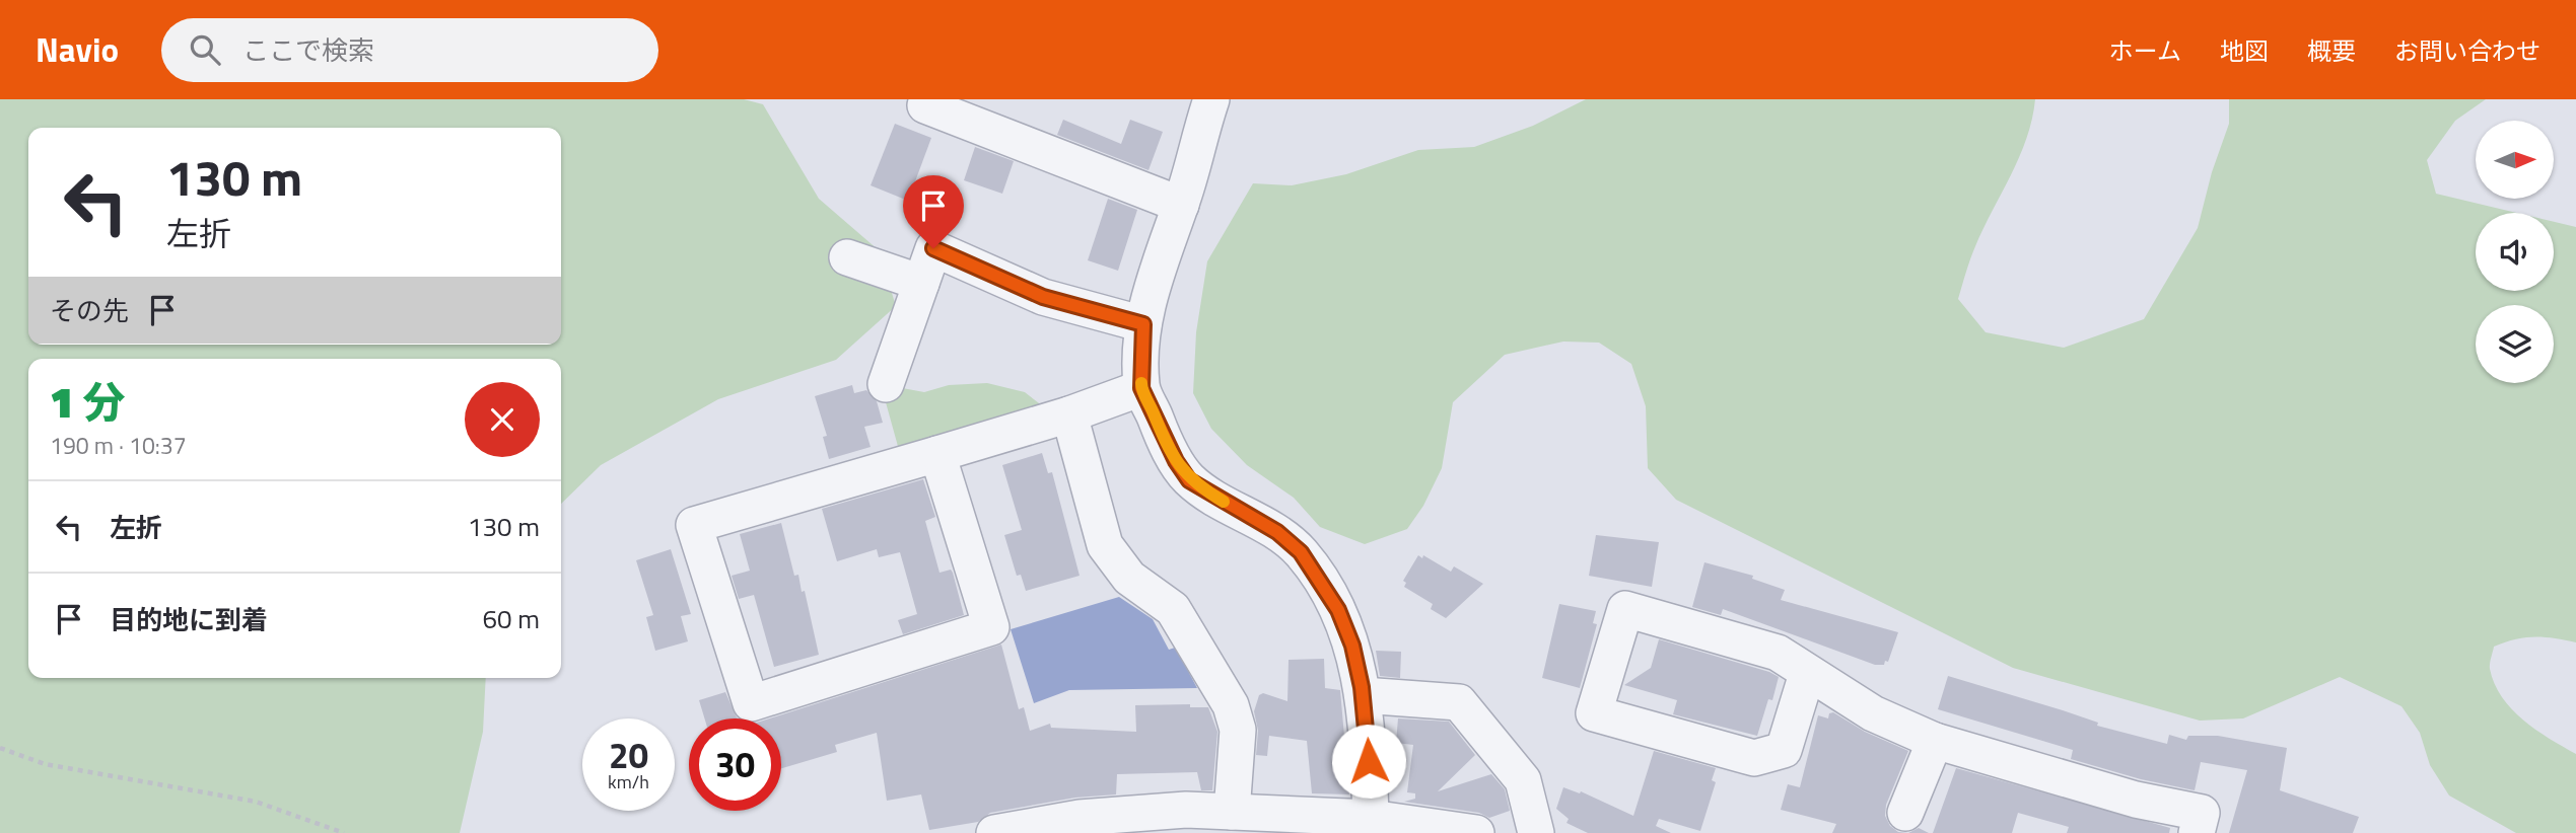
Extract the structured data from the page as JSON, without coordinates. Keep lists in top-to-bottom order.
{
  "north": "right",
  "page": {
    "header": "Navio",
    "search": "ここで検索",
    "nav": [
      "ホーム",
      "地図",
      "概要",
      "お問い合わせ"
    ],
    "turn": ["130 m", "左折"],
    "then": "その先",
    "heading": ["1 分", "190 m · 10:37"],
    "list": [
      {
        "name": "左折",
        "value": "130 m"
      },
      {
        "name": "目的地に到着",
        "value": "60 m"
      }
    ],
    "speed": "20 km/h",
    "limit": "30"
  }
}
